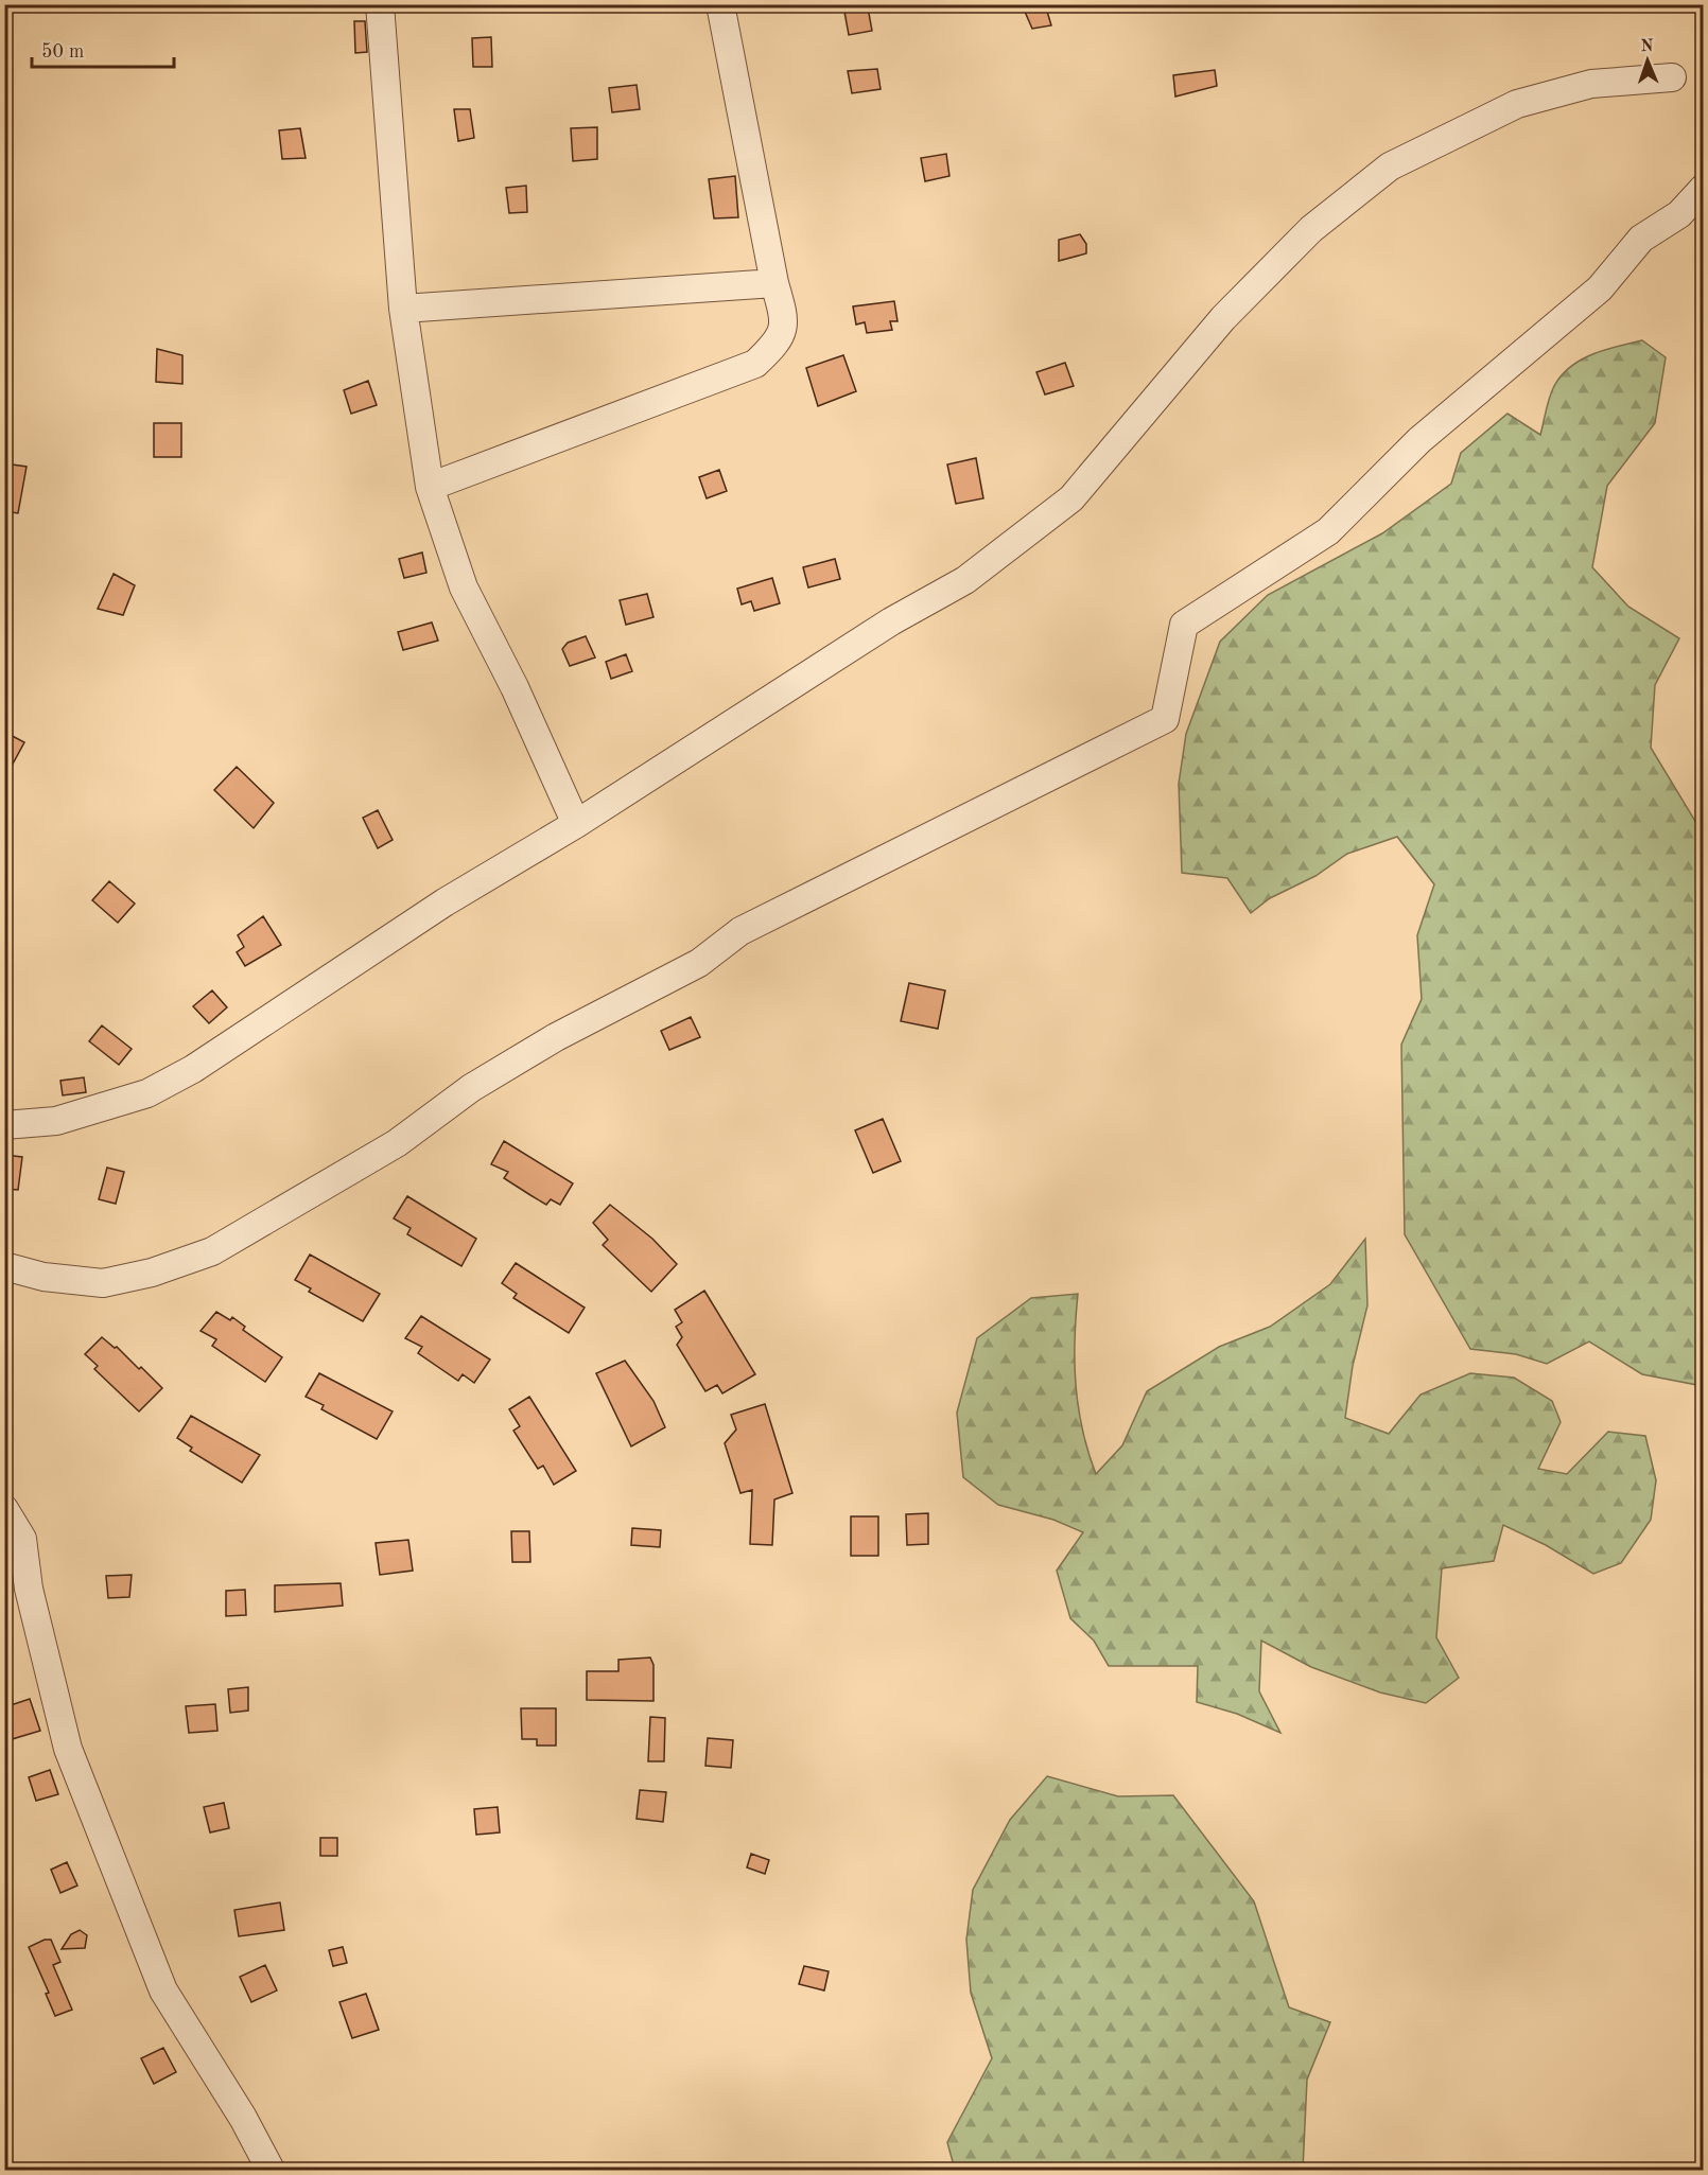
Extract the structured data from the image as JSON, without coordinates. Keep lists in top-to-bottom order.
{
  "scale_bar": "50 m",
  "north": "top"
}
